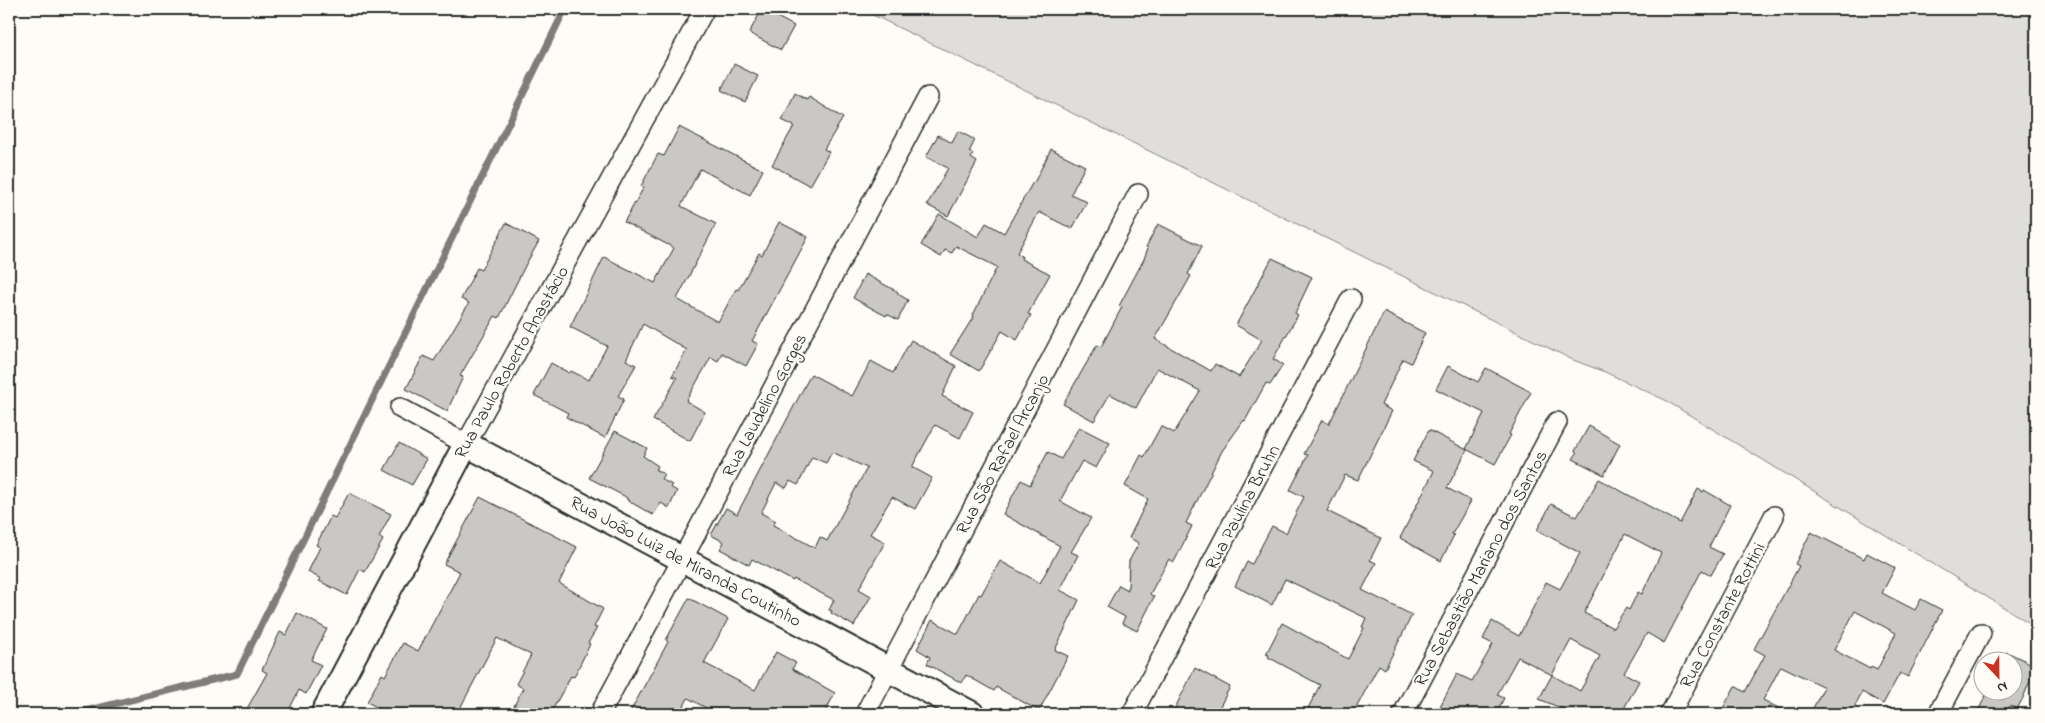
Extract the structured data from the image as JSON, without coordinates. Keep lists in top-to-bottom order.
{
  "streets": {
    "street": [
      "Rua Paulo Roberto Anastácio",
      "Rua Laudelino Gorges",
      "Rua São Rafael Arcanjo",
      "Rua Paulina Bruhn",
      "Rua João Luiz de Miranda Coutinho",
      "Rua Sebastião Mariano dos Santos",
      "Rua Constante Rottini"
    ]
  },
  "crossings": [
    ["Rua Paulo Roberto Anastácio", "Rua João Luiz de Miranda Coutinho"],
    ["Rua Laudelino Gorges", "Rua João Luiz de Miranda Coutinho"],
    ["Rua São Rafael Arcanjo", "Rua João Luiz de Miranda Coutinho"]
  ],
  "north": "bottom"
}
